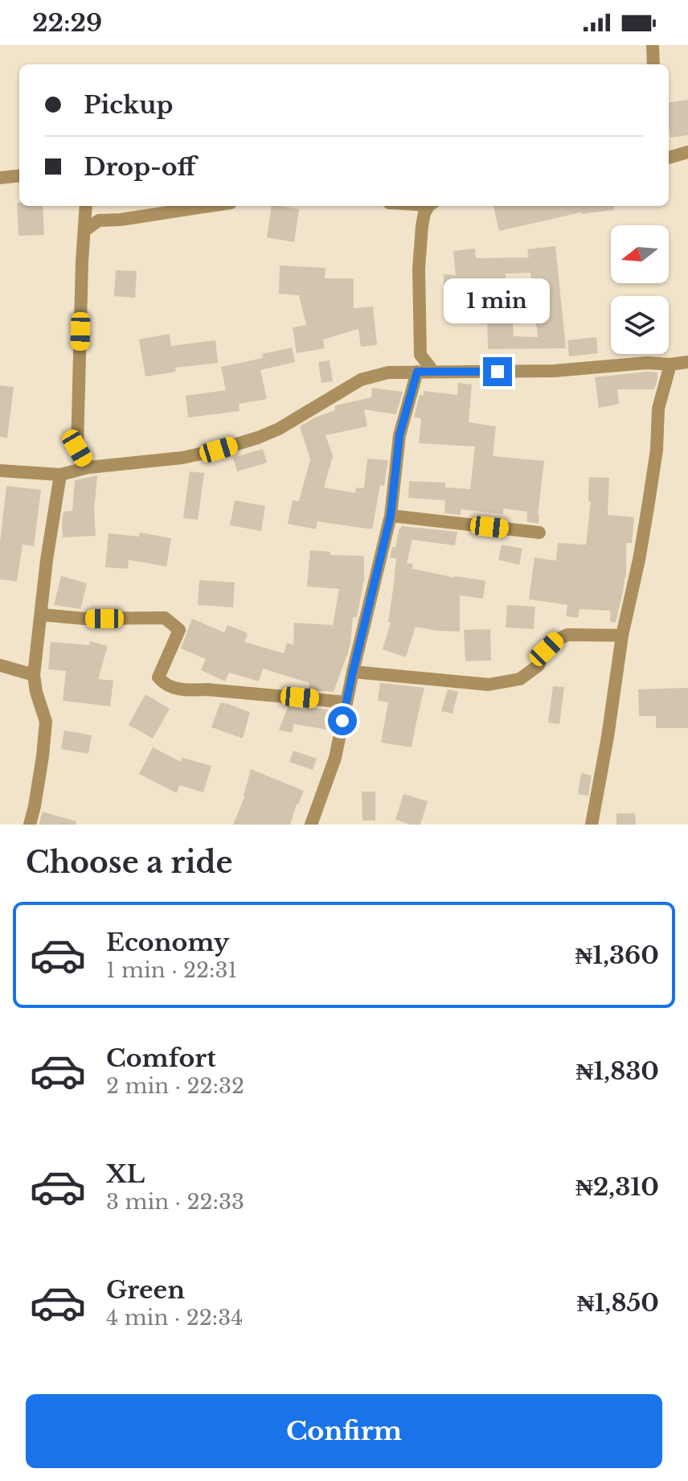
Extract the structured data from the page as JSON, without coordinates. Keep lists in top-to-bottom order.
{
  "north": "left",
  "page": {
    "status": "22:29",
    "banner": ["Pickup", "Drop-off"],
    "bubble": "1 min",
    "heading": "Choose a ride",
    "list": [
      {
        "name": "Economy",
        "note": "1 min · 22:31",
        "value": "₦1,360"
      },
      {
        "name": "Comfort",
        "note": "2 min · 22:32",
        "value": "₦1,830"
      },
      {
        "name": "XL",
        "note": "3 min · 22:33",
        "value": "₦2,310"
      },
      {
        "name": "Green",
        "note": "4 min · 22:34",
        "value": "₦1,850"
      }
    ],
    "buttons": "Confirm"
  }
}
